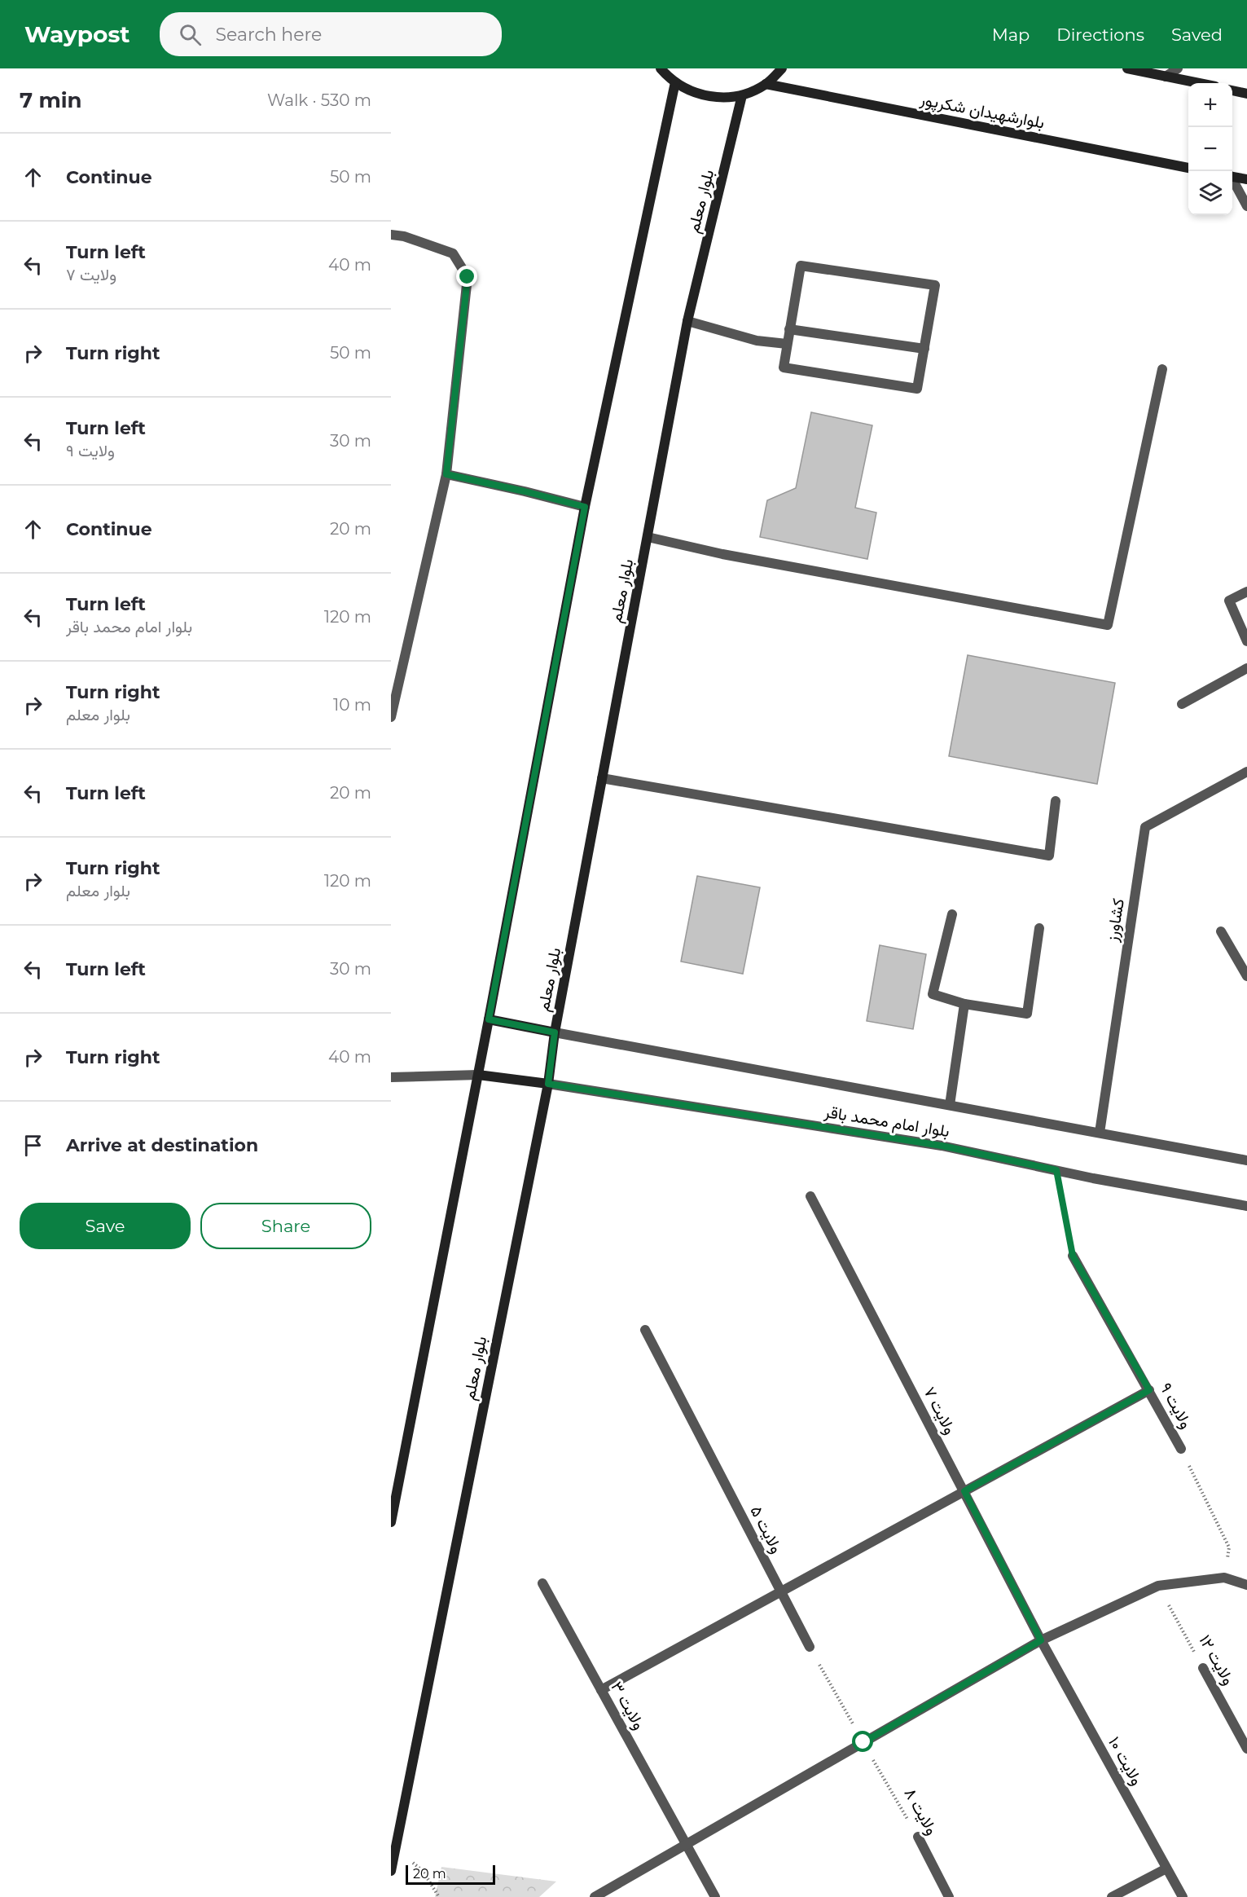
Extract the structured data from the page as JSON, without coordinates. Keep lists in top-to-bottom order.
{
  "streets": {
    "main road": ["بلوارشهیدان شکرپور", "بلوار معلم"],
    "street": [
      "کشاورز",
      "بلوار امام محمد باقر",
      "ولایت ۹",
      "ولایت ۷",
      "ولایت ۵",
      "ولایت ۱۲",
      "ولایت ۳",
      "ولایت ۱۰",
      "ولایت ۸"
    ]
  },
  "crossings": [
    ["بلوار معلم", "بلوار امام محمد باقر"],
    ["کشاورز", "بلوار امام محمد باقر"],
    ["ولایت ۷", "ولایت ۱۰"]
  ],
  "scale_bar": "20 m",
  "page": {
    "header": "Waypost",
    "search": "Search here",
    "nav": ["Map", "Directions", "Saved"],
    "heading": ["7 min", "Walk · 530 m"],
    "map_buttons": ["+", "−"],
    "list": [
      ["Continue", "50 m"],
      ["Turn left", "ولایت ۷", "40 m"],
      ["Turn right", "50 m"],
      ["Turn left", "ولایت ۹", "30 m"],
      ["Continue", "20 m"],
      ["Turn left", "بلوار امام محمد باقر", "120 m"],
      ["Turn right", "بلوار معلم", "10 m"],
      ["Turn left", "20 m"],
      ["Turn right", "بلوار معلم", "120 m"],
      ["Turn left", "30 m"],
      ["Turn right", "40 m"],
      "Arrive at destination"
    ],
    "buttons": ["Save", "Share"],
    "scale": "20 m"
  }
}
